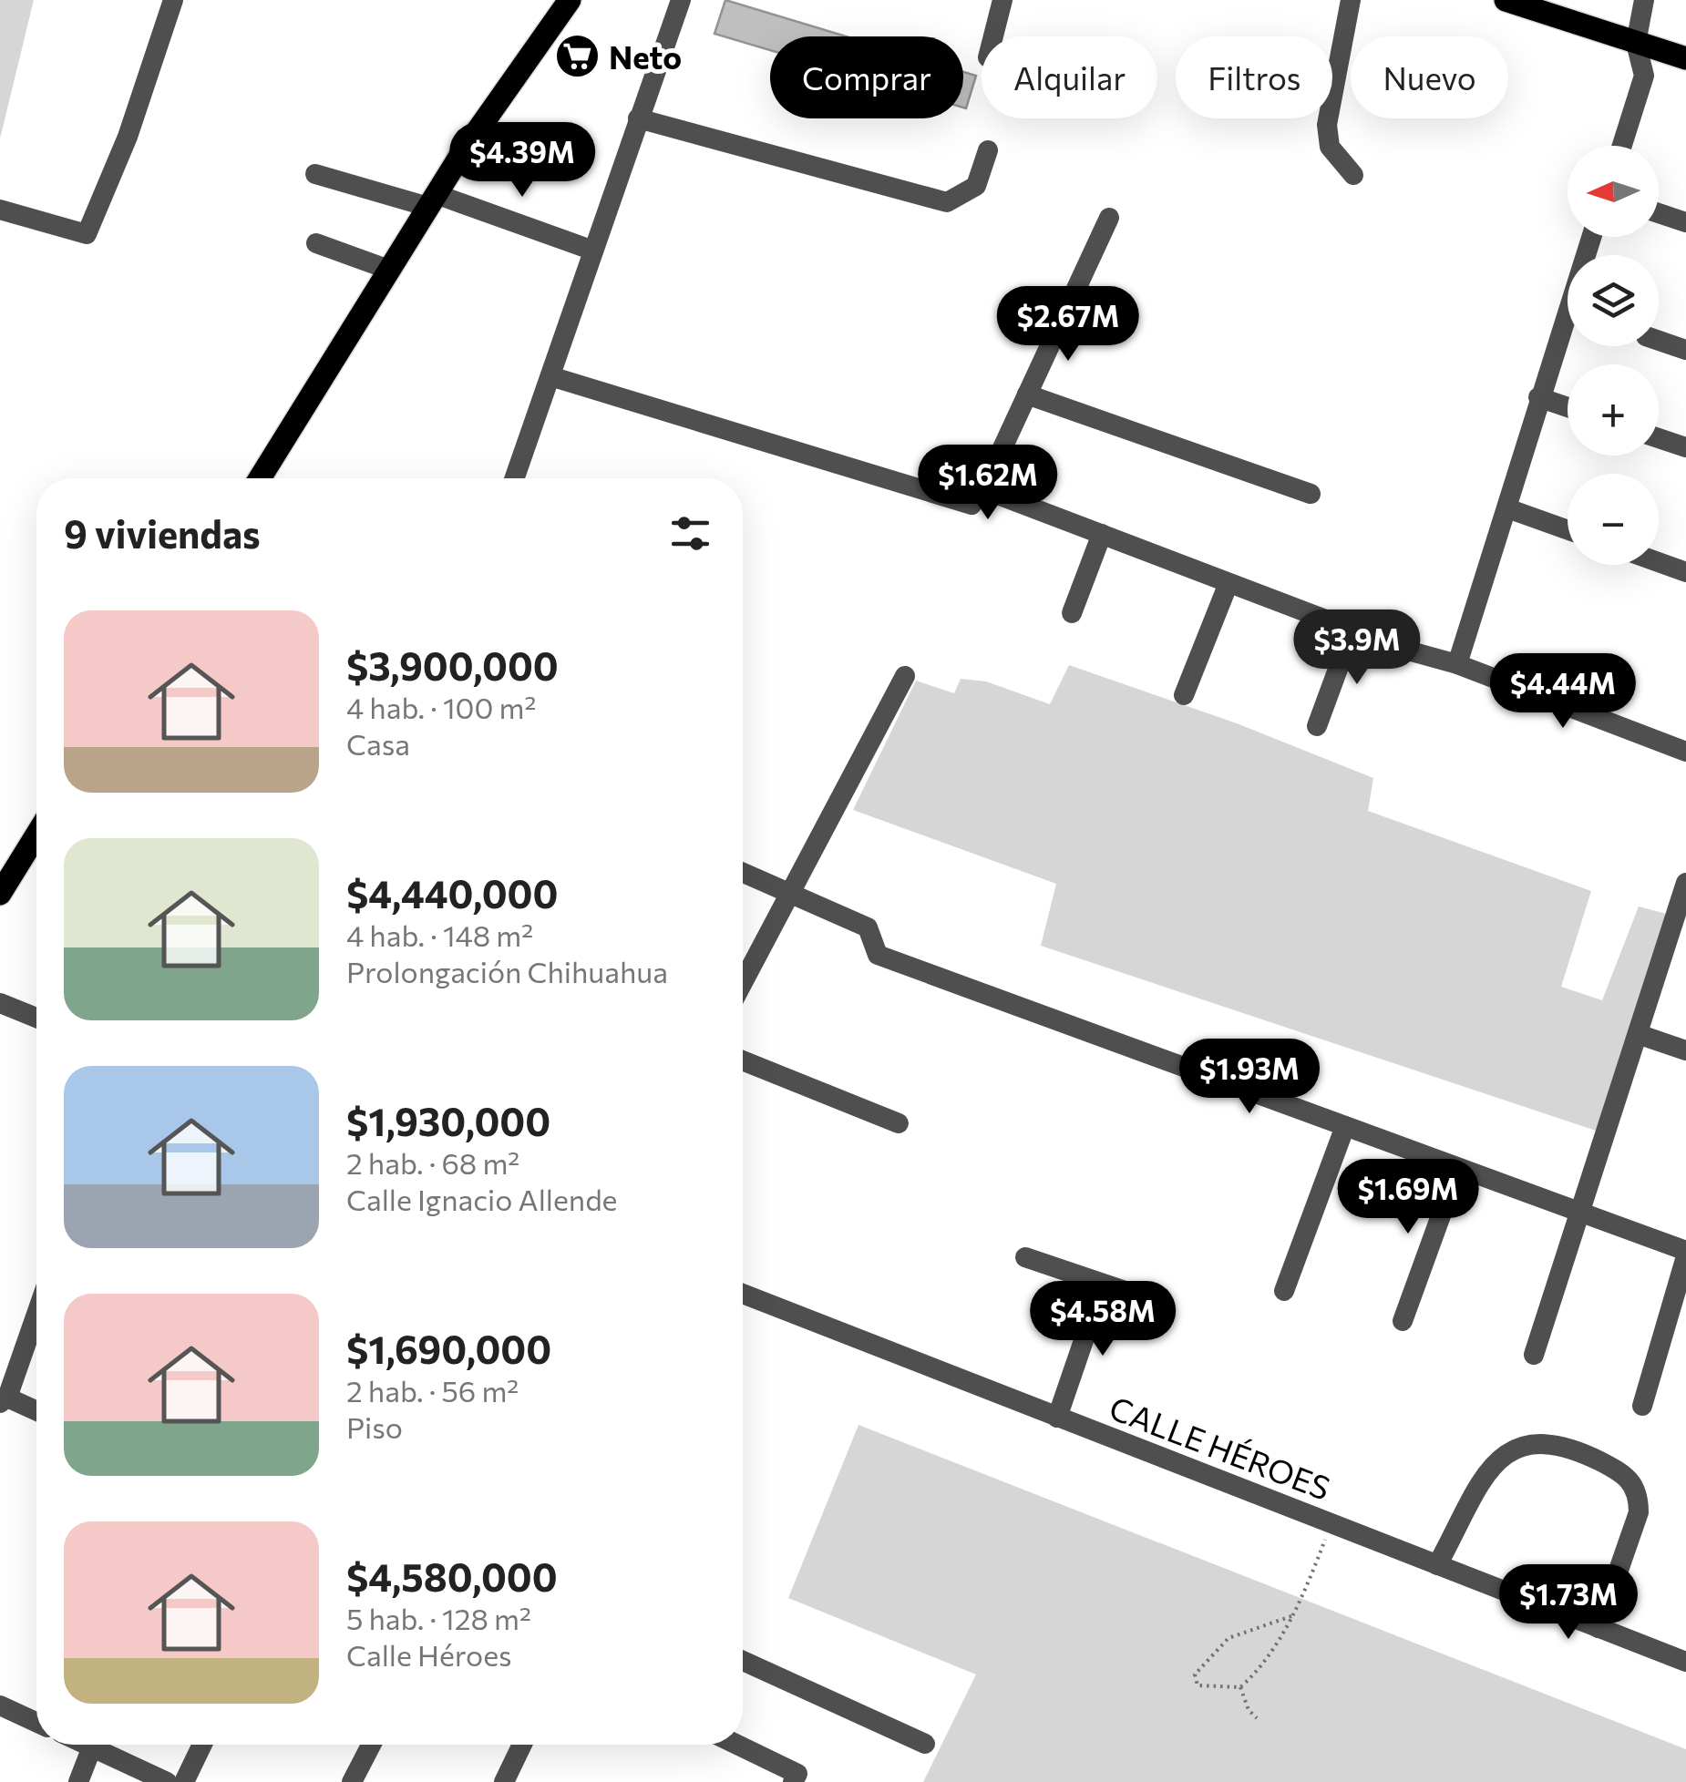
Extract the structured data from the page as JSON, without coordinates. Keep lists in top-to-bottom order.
{
  "streets": {
    "street": ["CALLE HÉROES"]
  },
  "places": {
    "supermarket": ["Neto"]
  },
  "north": "left",
  "page": {
    "chip": [
      "Comprar",
      "Alquilar",
      "Filtros",
      "Nuevo"
    ],
    "price": [
      "$4.39M",
      "$2.67M",
      "$1.62M",
      "$3.9M",
      "$4.44M",
      "$1.93M",
      "$1.69M",
      "$4.58M",
      "$1.73M"
    ],
    "map_buttons": ["+", "−"],
    "heading": "9 viviendas",
    "list": [
      {
        "name": "$3,900,000",
        "note": "4 hab. · 100 m² · Casa"
      },
      {
        "name": "$4,440,000",
        "note": "4 hab. · 148 m² · Prolongación Chihuahua"
      },
      {
        "name": "$1,930,000",
        "note": "2 hab. · 68 m² · Calle Ignacio Allende"
      },
      {
        "name": "$1,690,000",
        "note": "2 hab. · 56 m² · Piso"
      },
      {
        "name": "$4,580,000",
        "note": "5 hab. · 128 m² · Calle Héroes"
      }
    ]
  }
}
